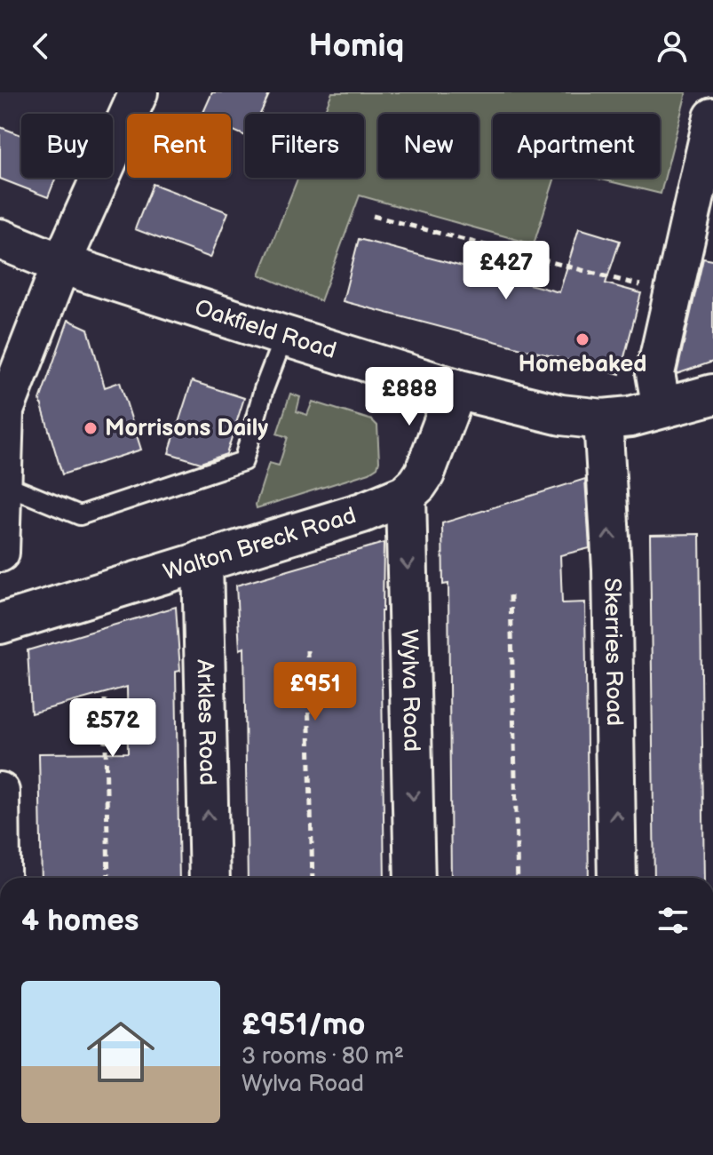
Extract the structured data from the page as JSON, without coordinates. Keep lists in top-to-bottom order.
{
  "streets": {
    "main road": [
      "Oakfield Road",
      "Walton Breck Road",
      "Wylva Road",
      "Arkles Road"
    ],
    "street": ["Skerries Road"]
  },
  "crossings": [
    ["Oakfield Road", "Skerries Road"],
    ["Walton Breck Road", "Wylva Road"],
    ["Walton Breck Road", "Arkles Road"]
  ],
  "one_way": ["Skerries Road", "Wylva Road", "Arkles Road"],
  "places": ["Homebaked", "Morrisons Daily"],
  "page": {
    "header": "Homiq",
    "chip": [
      "Buy",
      "Rent",
      "Filters",
      "New",
      "Apartment"
    ],
    "price": [
      "£427",
      "£888",
      "£951",
      "£572"
    ],
    "heading": "4 homes",
    "list": [
      {
        "name": "£951/mo",
        "note": "3 rooms · 80 m² · Wylva Road"
      }
    ]
  }
}
